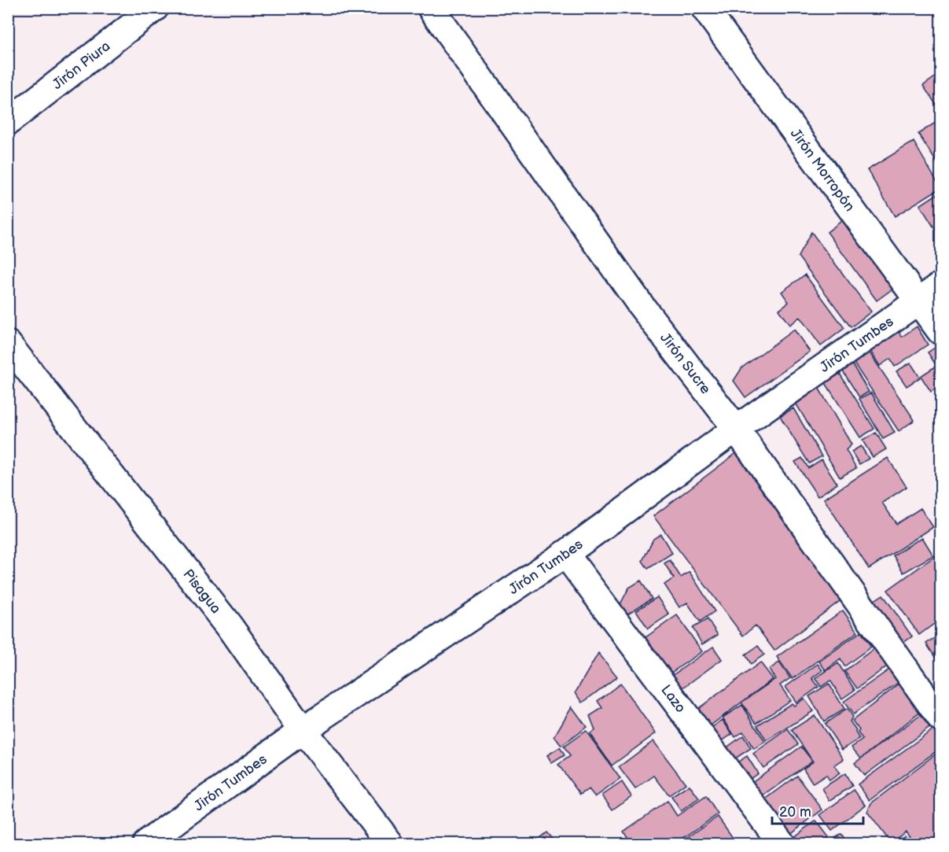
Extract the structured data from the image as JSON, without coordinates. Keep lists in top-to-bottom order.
{
  "streets": {
    "street": [
      "Jirón Piura",
      "Jirón Morropón",
      "Jirón Tumbes",
      "Jirón Sucre",
      "Pisagua",
      "Lazo"
    ]
  },
  "crossings": [
    ["Jirón Morropón", "Jirón Tumbes"],
    ["Jirón Tumbes", "Jirón Sucre"],
    ["Jirón Tumbes", "Pisagua"],
    ["Jirón Tumbes", "Lazo"]
  ],
  "scale_bar": "20 m"
}
